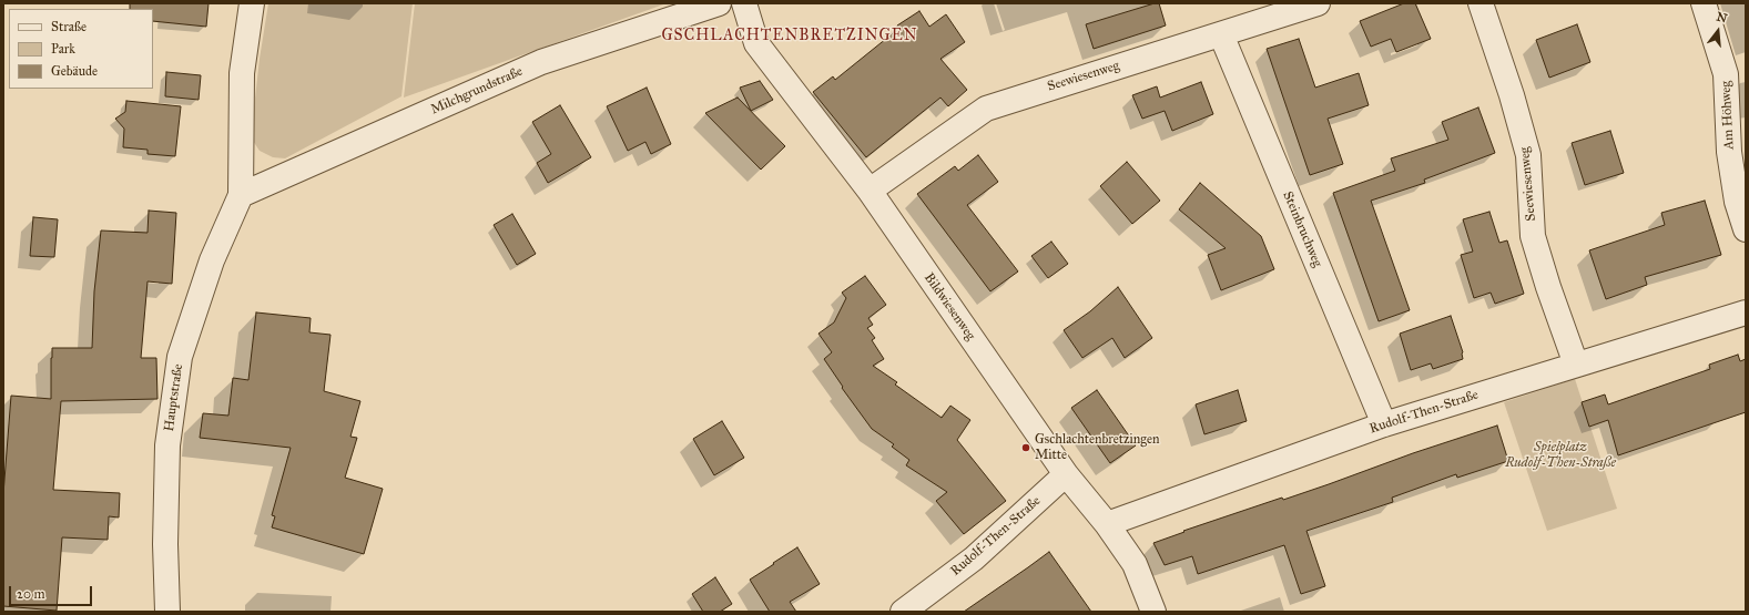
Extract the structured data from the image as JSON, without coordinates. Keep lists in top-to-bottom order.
{
  "streets": {
    "street": [
      "Seewiesenweg",
      "Milchgrundstraße",
      "Am Höhweg",
      "Steinbruchweg",
      "Bildwiesenweg",
      "Hauptstraße",
      "Rudolf-Then-Straße"
    ]
  },
  "crossings": [
    ["Seewiesenweg", "Steinbruchweg"],
    ["Seewiesenweg", "Bildwiesenweg"],
    ["Seewiesenweg", "Rudolf-Then-Straße"],
    ["Milchgrundstraße", "Hauptstraße"],
    ["Steinbruchweg", "Rudolf-Then-Straße"],
    ["Bildwiesenweg", "Rudolf-Then-Straße"]
  ],
  "districts": ["GSCHLACHTENBRETZINGEN"],
  "parks": ["Spielplatz Rudolf-Then-Straße"],
  "places": ["Gschlachtenbretzingen Mitte"],
  "legend": ["Straße", "Park", "Gebäude"],
  "scale_bar": "20 m",
  "north": "top"
}
